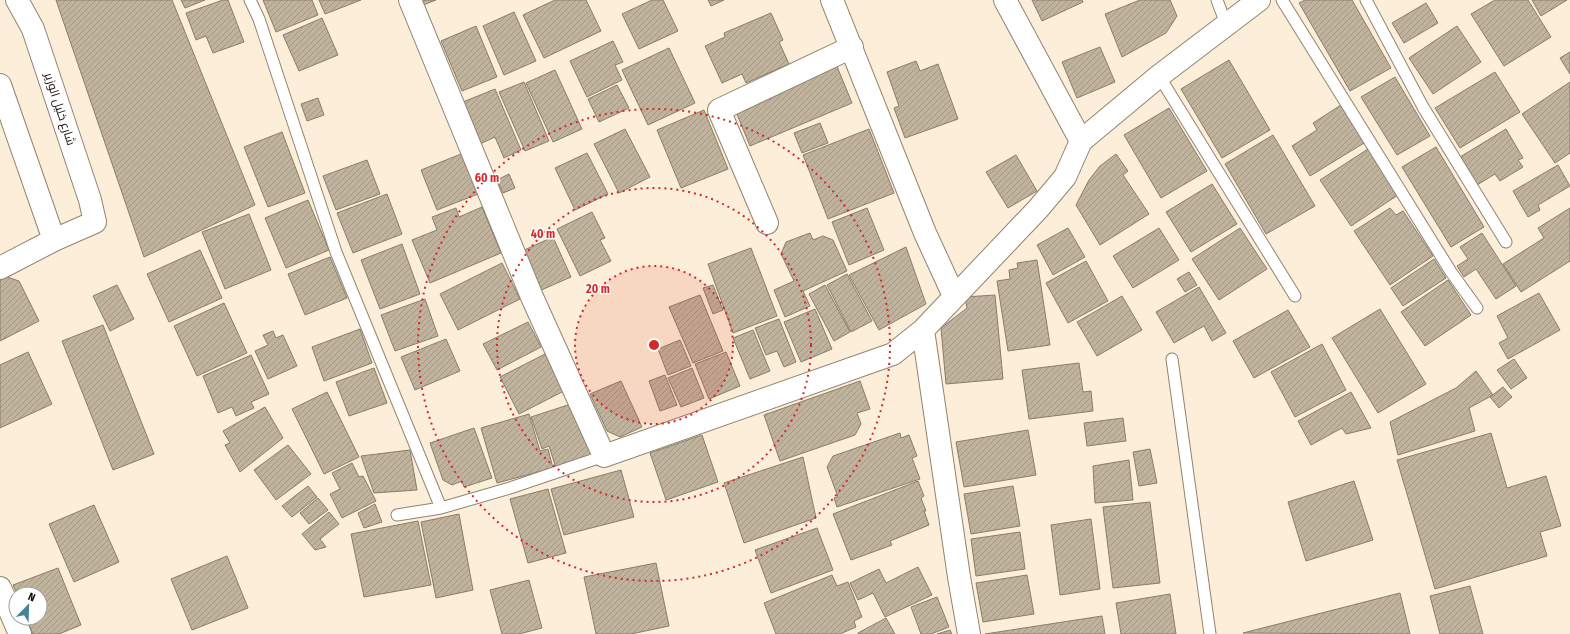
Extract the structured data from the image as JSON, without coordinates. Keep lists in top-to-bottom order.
{
  "streets": {
    "street": ["شارع خليل الوزير"]
  },
  "north": "top right",
  "rings": ["60 m", "40 m", "20 m"]
}
